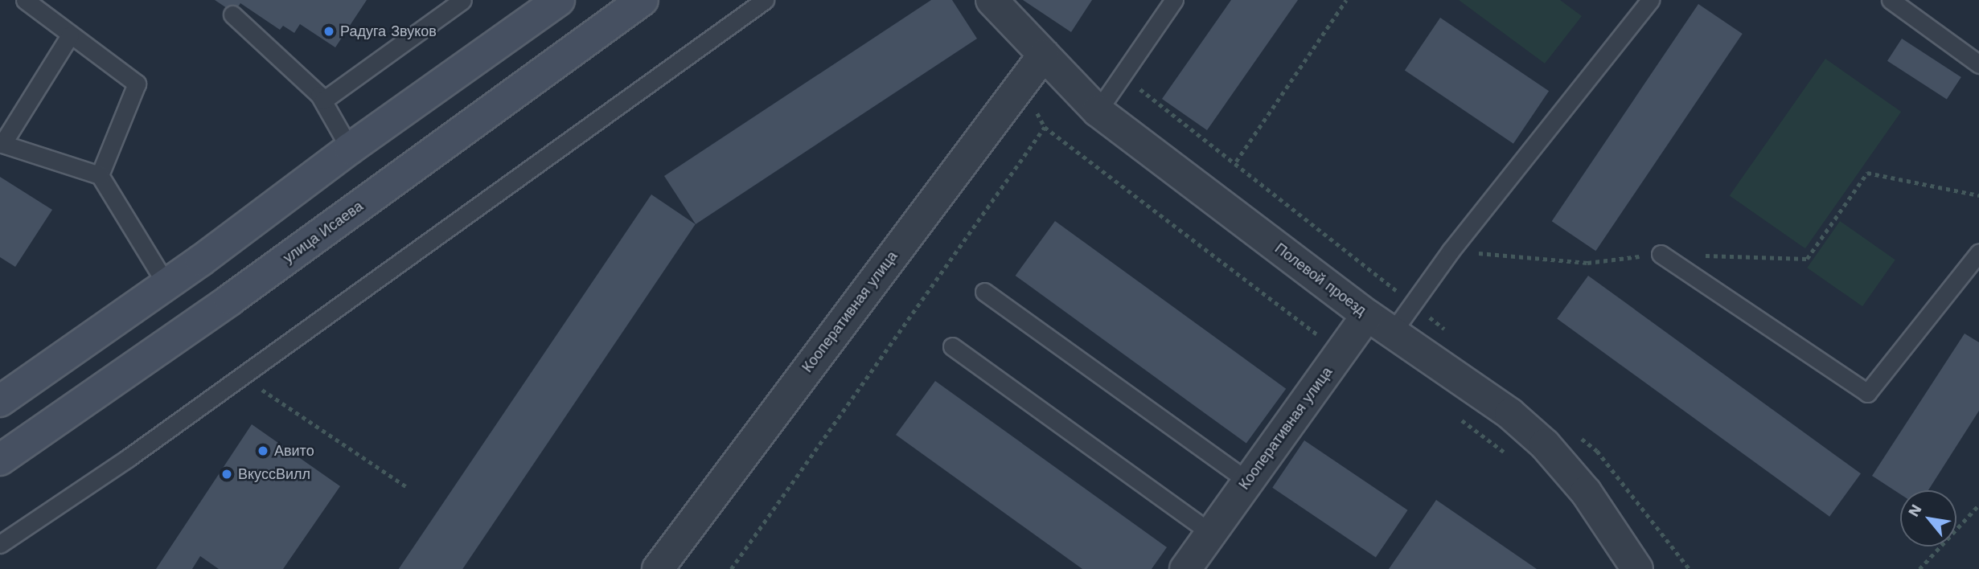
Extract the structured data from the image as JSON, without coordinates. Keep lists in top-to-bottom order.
{
  "streets": {
    "main road": ["улица Исаева"],
    "street": ["Полевой проезд", "Кооперативная улица"]
  },
  "crossings": [
    ["Полевой проезд", "Кооперативная улица"]
  ],
  "places": ["Радуга Звуков", "Авито", "ВкуссВилл"],
  "north": "top left"
}
